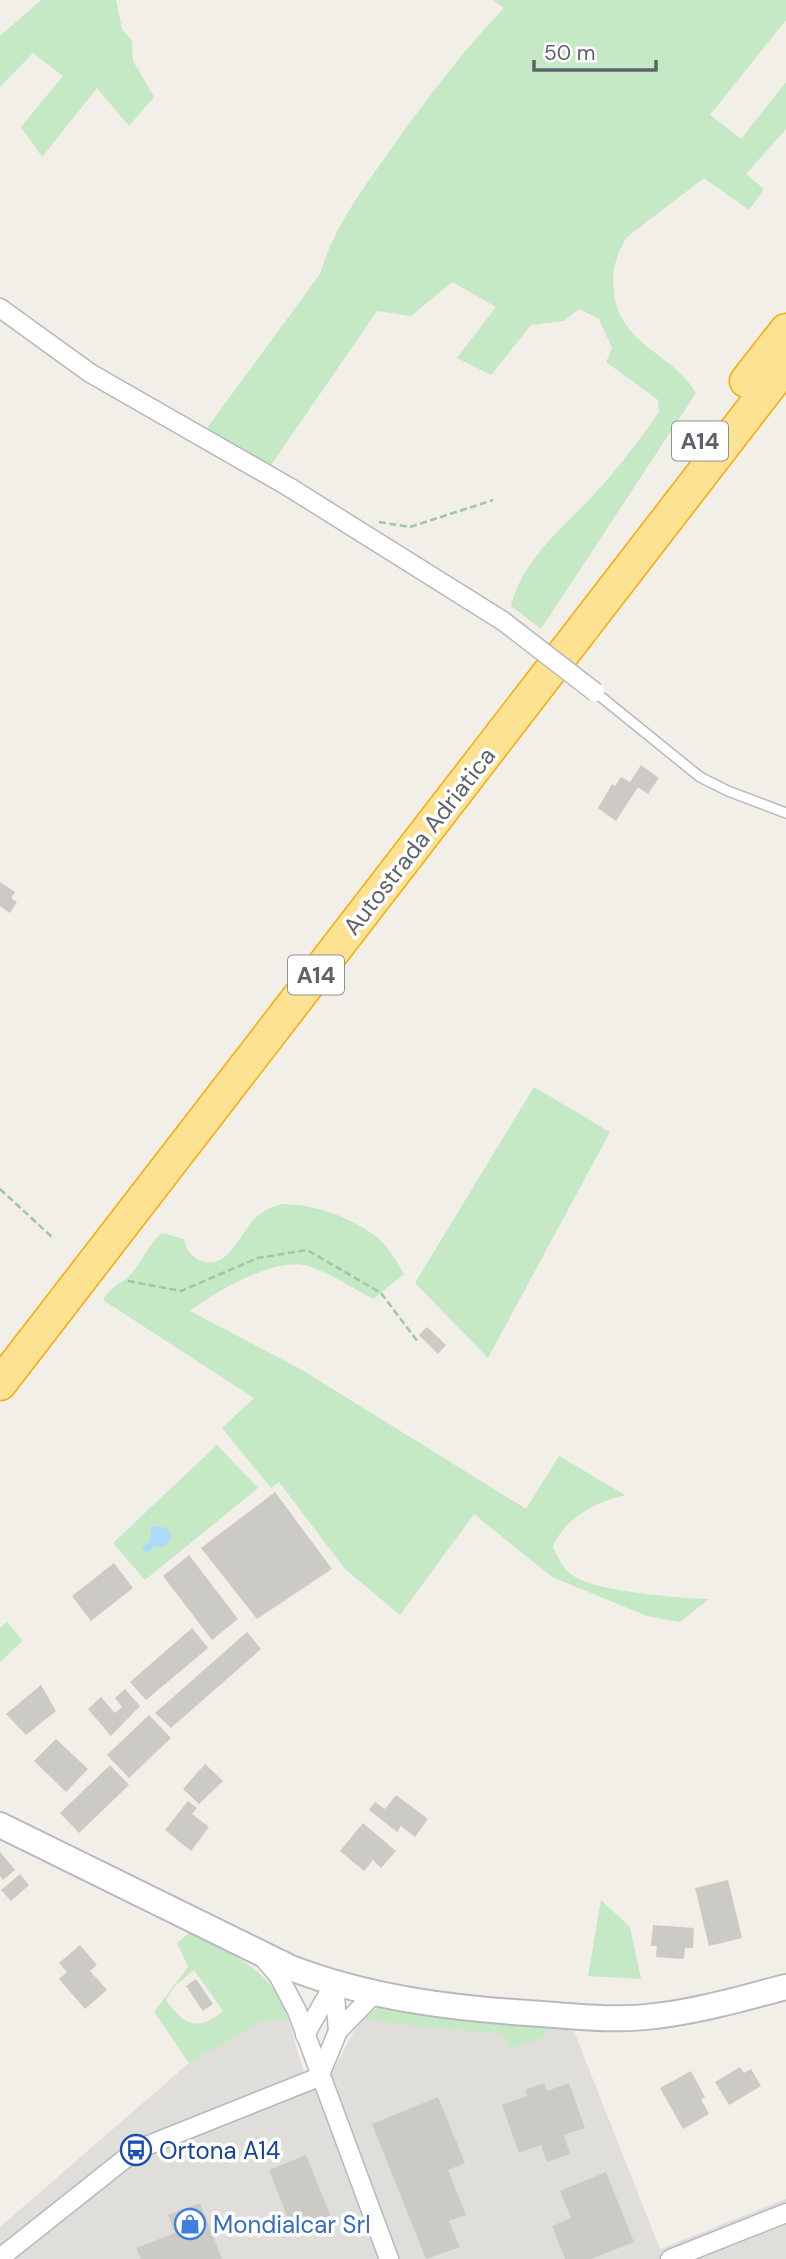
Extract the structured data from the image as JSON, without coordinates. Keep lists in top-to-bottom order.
{
  "streets": {
    "highway": ["A14", "Autostrada Adriatica"]
  },
  "places": {
    "bus stop": ["Ortona A14"],
    "shop": ["Mondialcar Srl"]
  },
  "scale_bar": "50 m"
}
